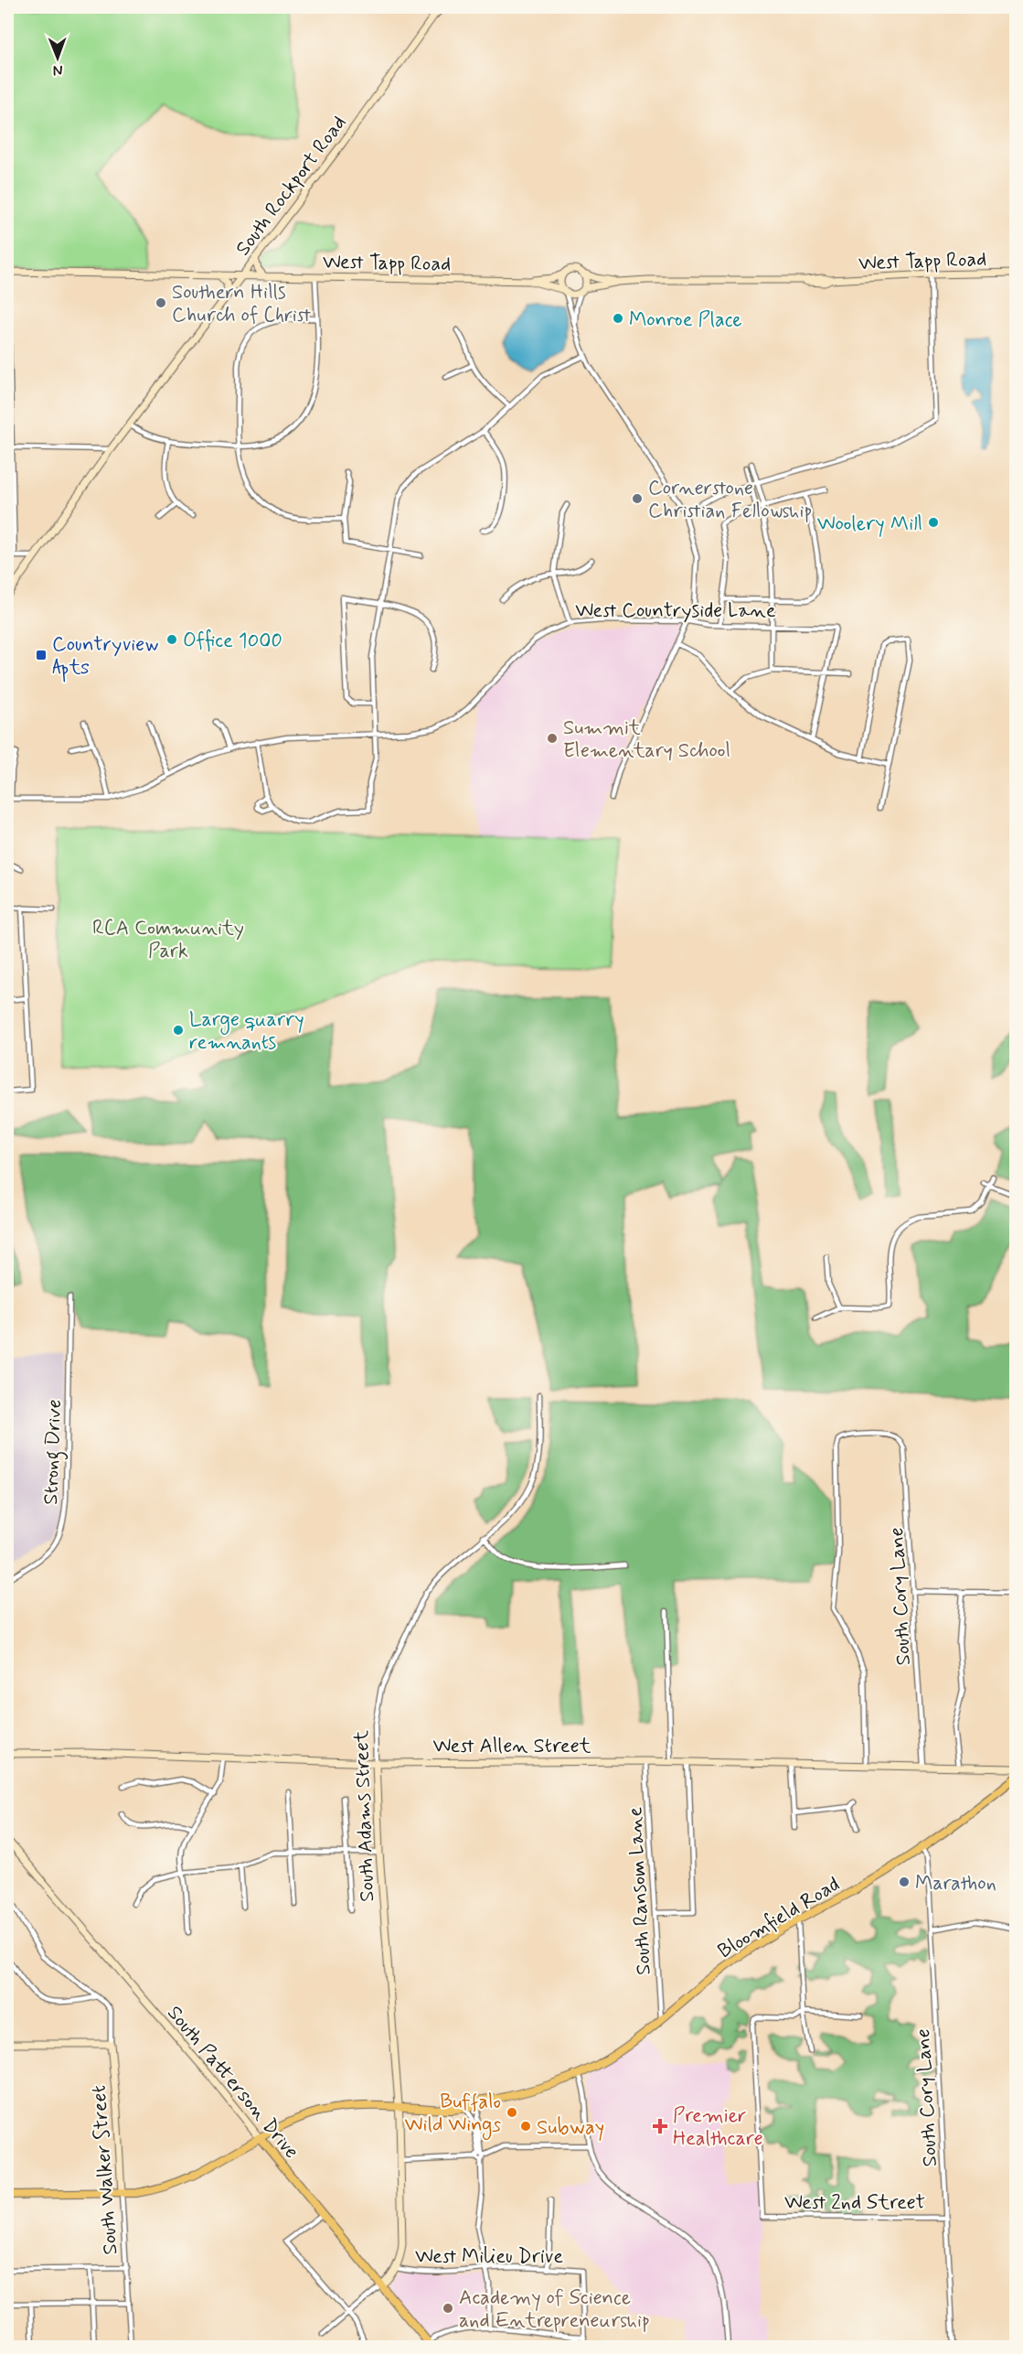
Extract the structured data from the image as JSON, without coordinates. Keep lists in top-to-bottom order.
{
  "streets": {
    "main road": ["Bloomfield Road", "South Patterson Drive"],
    "street": [
      "South Rockport Road",
      "West Tapp Road",
      "West Countryside Lane",
      "Strong Drive",
      "South Cory Lane",
      "West Allen Street",
      "South Adams Street",
      "South Ransom Lane",
      "South Walker Street",
      "West 2nd Street",
      "West Milieu Drive"
    ]
  },
  "crossings": [
    ["South Rockport Road", "West Tapp Road"],
    ["South Cory Lane", "West Allen Street"],
    ["South Cory Lane", "Bloomfield Road"],
    ["South Cory Lane", "West 2nd Street"],
    ["West Allen Street", "South Adams Street"],
    ["West Allen Street", "South Ransom Lane"],
    ["South Adams Street", "Bloomfield Road"],
    ["South Adams Street", "South Patterson Drive"],
    ["South Adams Street", "West Milieu Drive"],
    ["South Ransom Lane", "Bloomfield Road"]
  ],
  "parks": ["RCA Community Park"],
  "places": {
    "other": [
      "Southern Hills Church of Christ",
      "Monroe Place",
      "Cornerstone Christian Fellowship",
      "Woolery Mill",
      "Office 1000",
      "Summit Elementary School",
      "Large quarry remnants",
      "Marathon",
      "Buffalo Wild Wings",
      "Subway",
      "Academy of Science and Entrepreneurship"
    ],
    "transit": ["Countryview Apts"],
    "health": ["Premier Healthcare"]
  },
  "north": "bottom"
}
